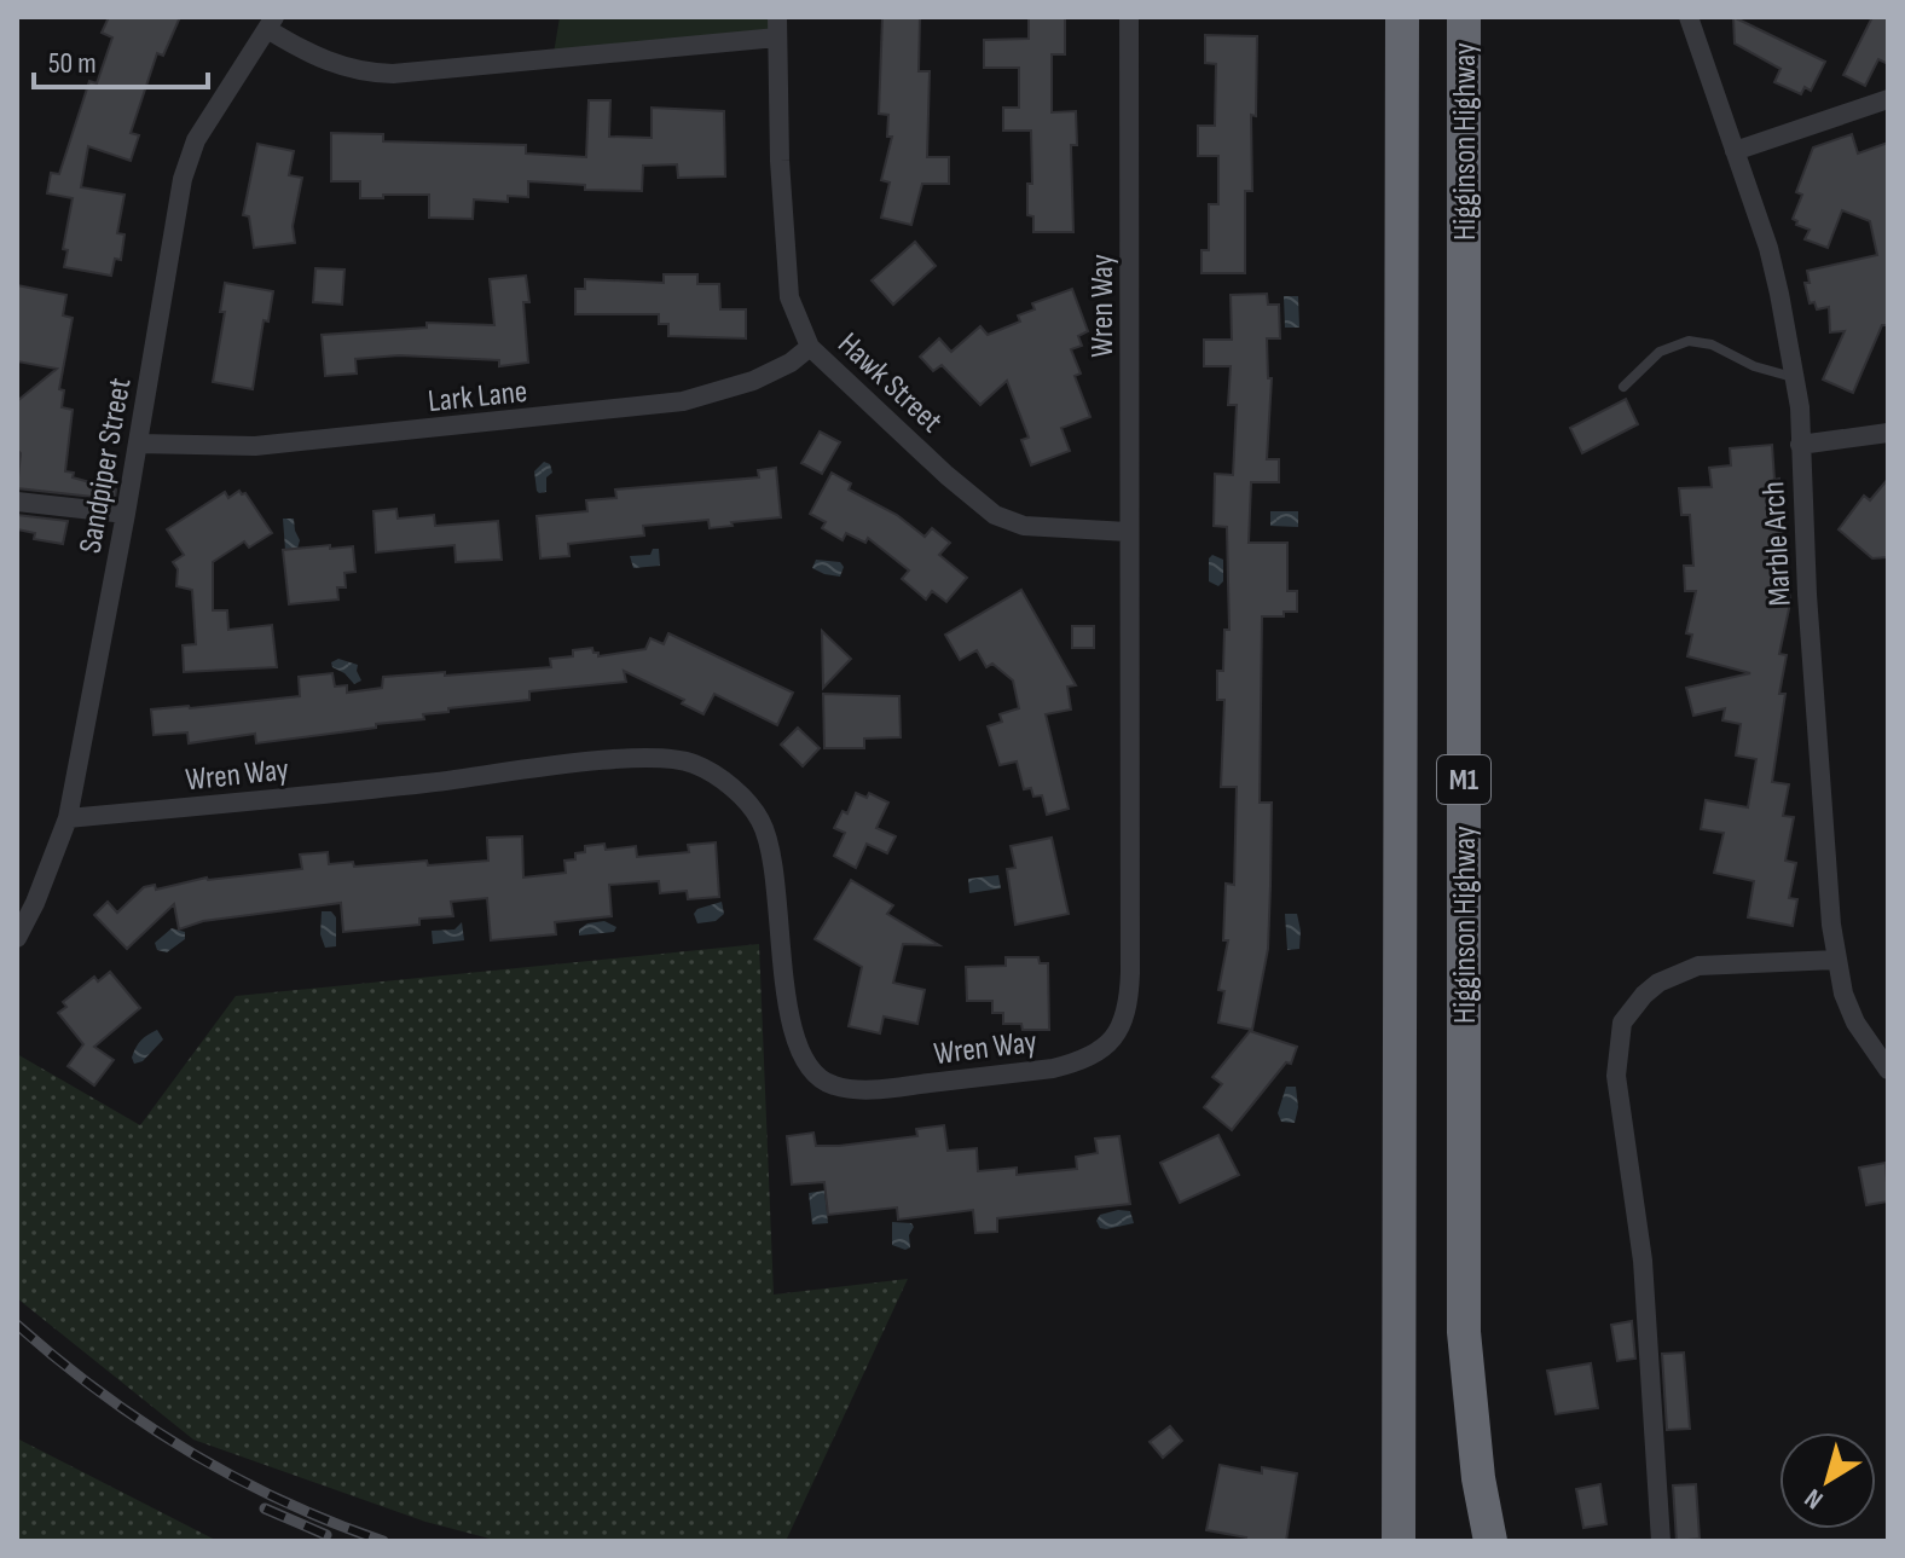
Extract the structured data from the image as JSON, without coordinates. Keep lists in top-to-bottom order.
{
  "streets": {
    "highway": ["Higginson Highway", "M1"],
    "street": [
      "Wren Way",
      "Hawk Street",
      "Lark Lane",
      "Sandpiper Street",
      "Marble Arch"
    ]
  },
  "crossings": [
    ["Wren Way", "Hawk Street"],
    ["Wren Way", "Sandpiper Street"],
    ["Hawk Street", "Lark Lane"],
    ["Lark Lane", "Sandpiper Street"]
  ],
  "scale_bar": "50 m",
  "north": "bottom left"
}
